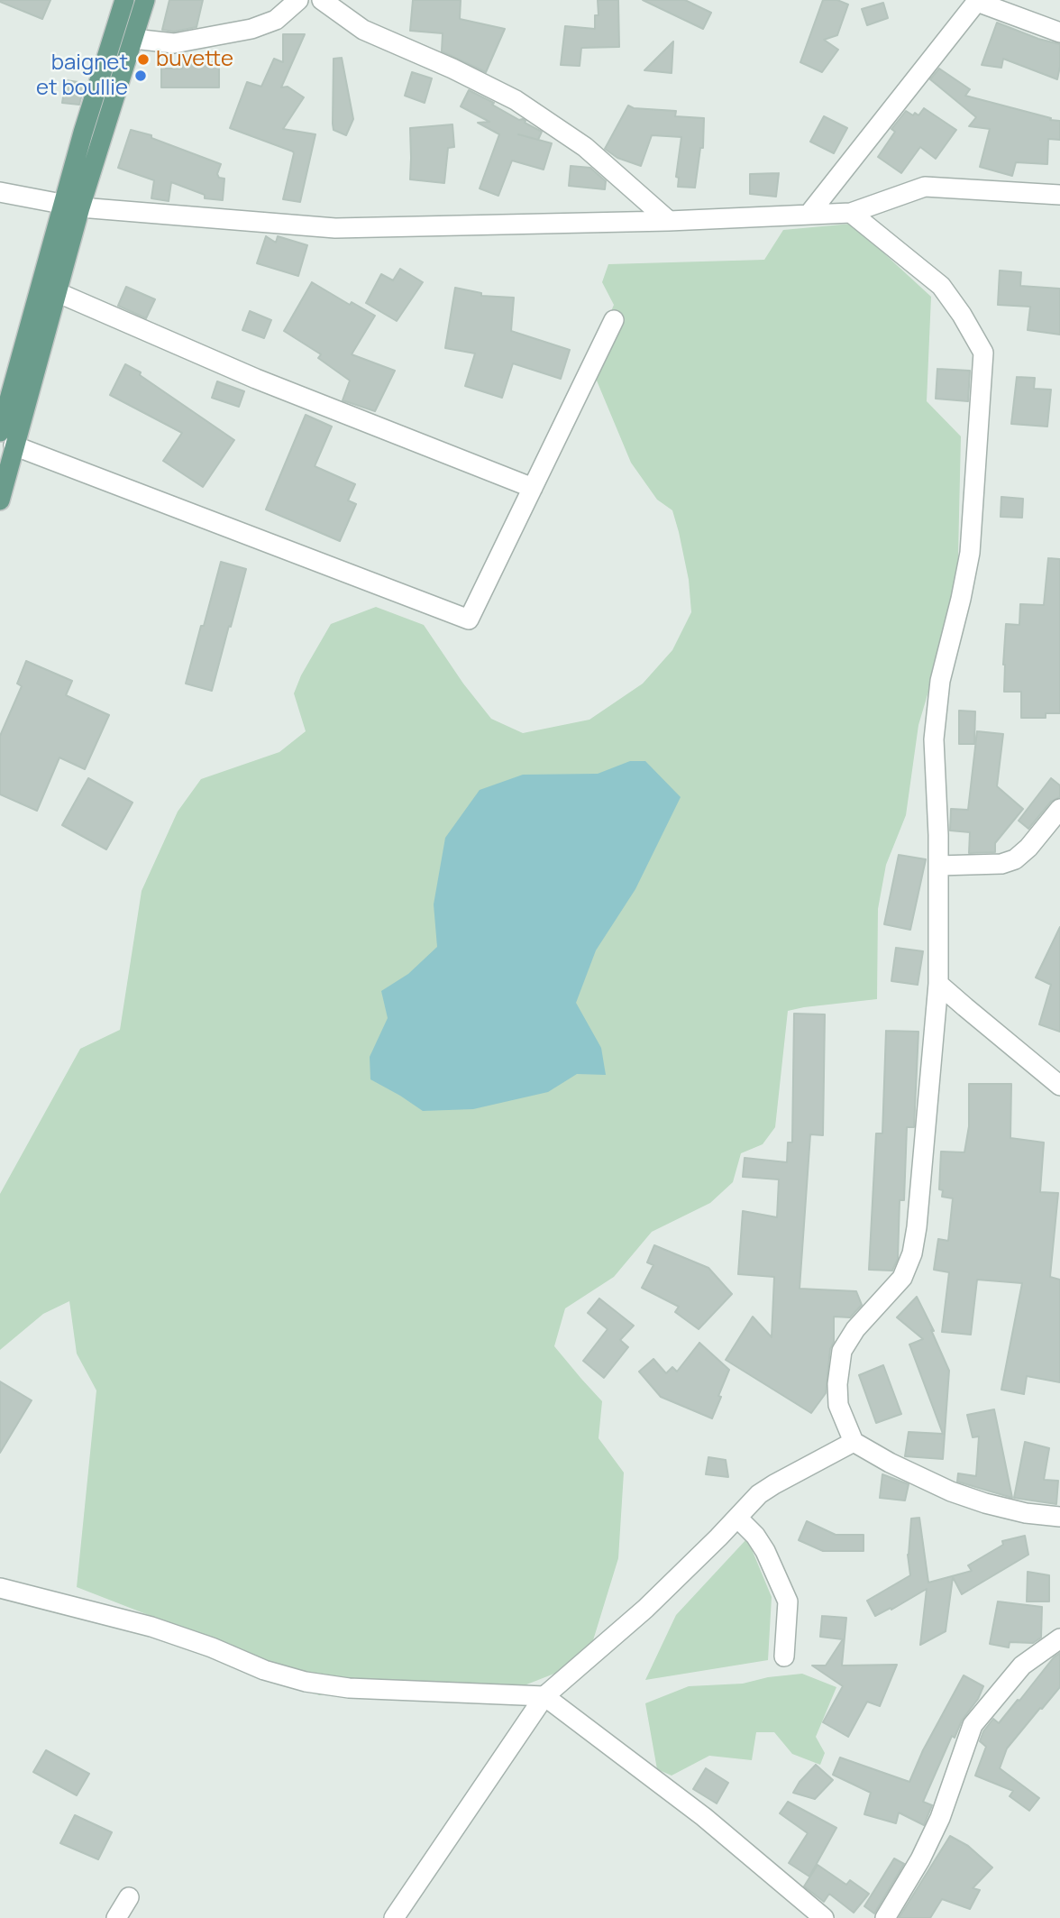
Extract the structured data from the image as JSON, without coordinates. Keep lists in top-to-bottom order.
{
  "places": ["buvette", "baignet et boullie"]
}
